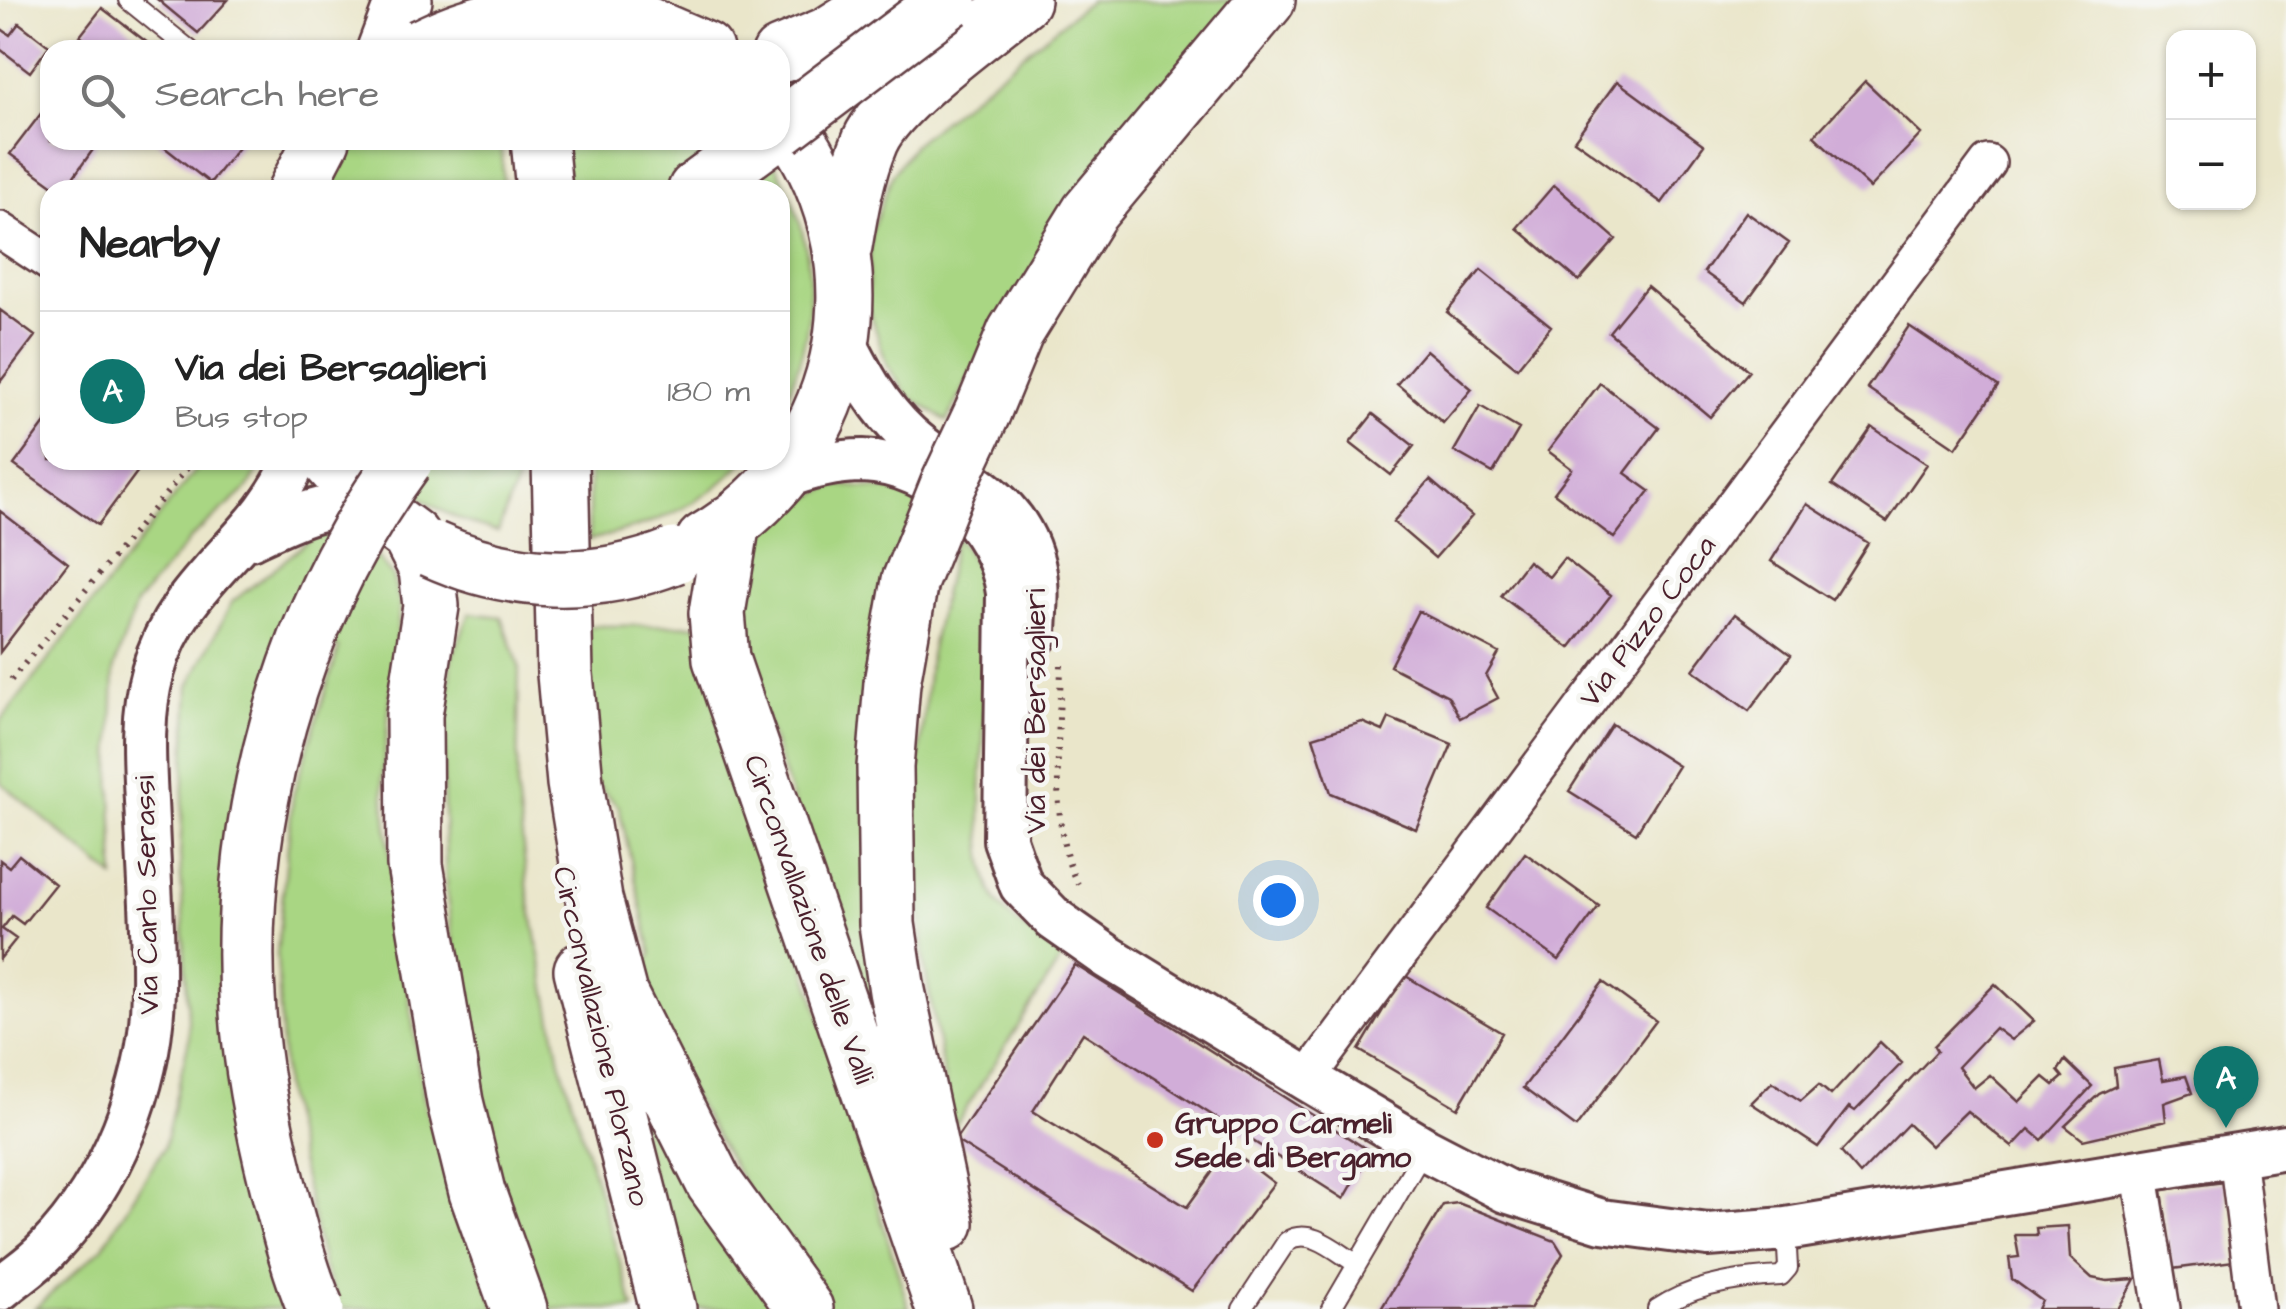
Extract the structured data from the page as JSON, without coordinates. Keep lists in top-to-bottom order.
{
  "streets": {
    "highway": ["Circonvallazione delle Valli", "Circonvallazione Plorzano"],
    "street": ["Via Pizzo Coca", "Via dei Bersaglieri", "Via Carlo Serassi"]
  },
  "crossings": [
    ["Via Pizzo Coca", "Via dei Bersaglieri"]
  ],
  "places": ["Gruppo Carmeli Sede di Bergamo"],
  "page": {
    "map_buttons": ["+", "−"],
    "search": "Search here",
    "heading": "Nearby",
    "list": [
      {
        "mark": "A",
        "name": "Via dei Bersaglieri",
        "note": "Bus stop",
        "value": "180 m"
      }
    ],
    "pins": "A"
  }
}
